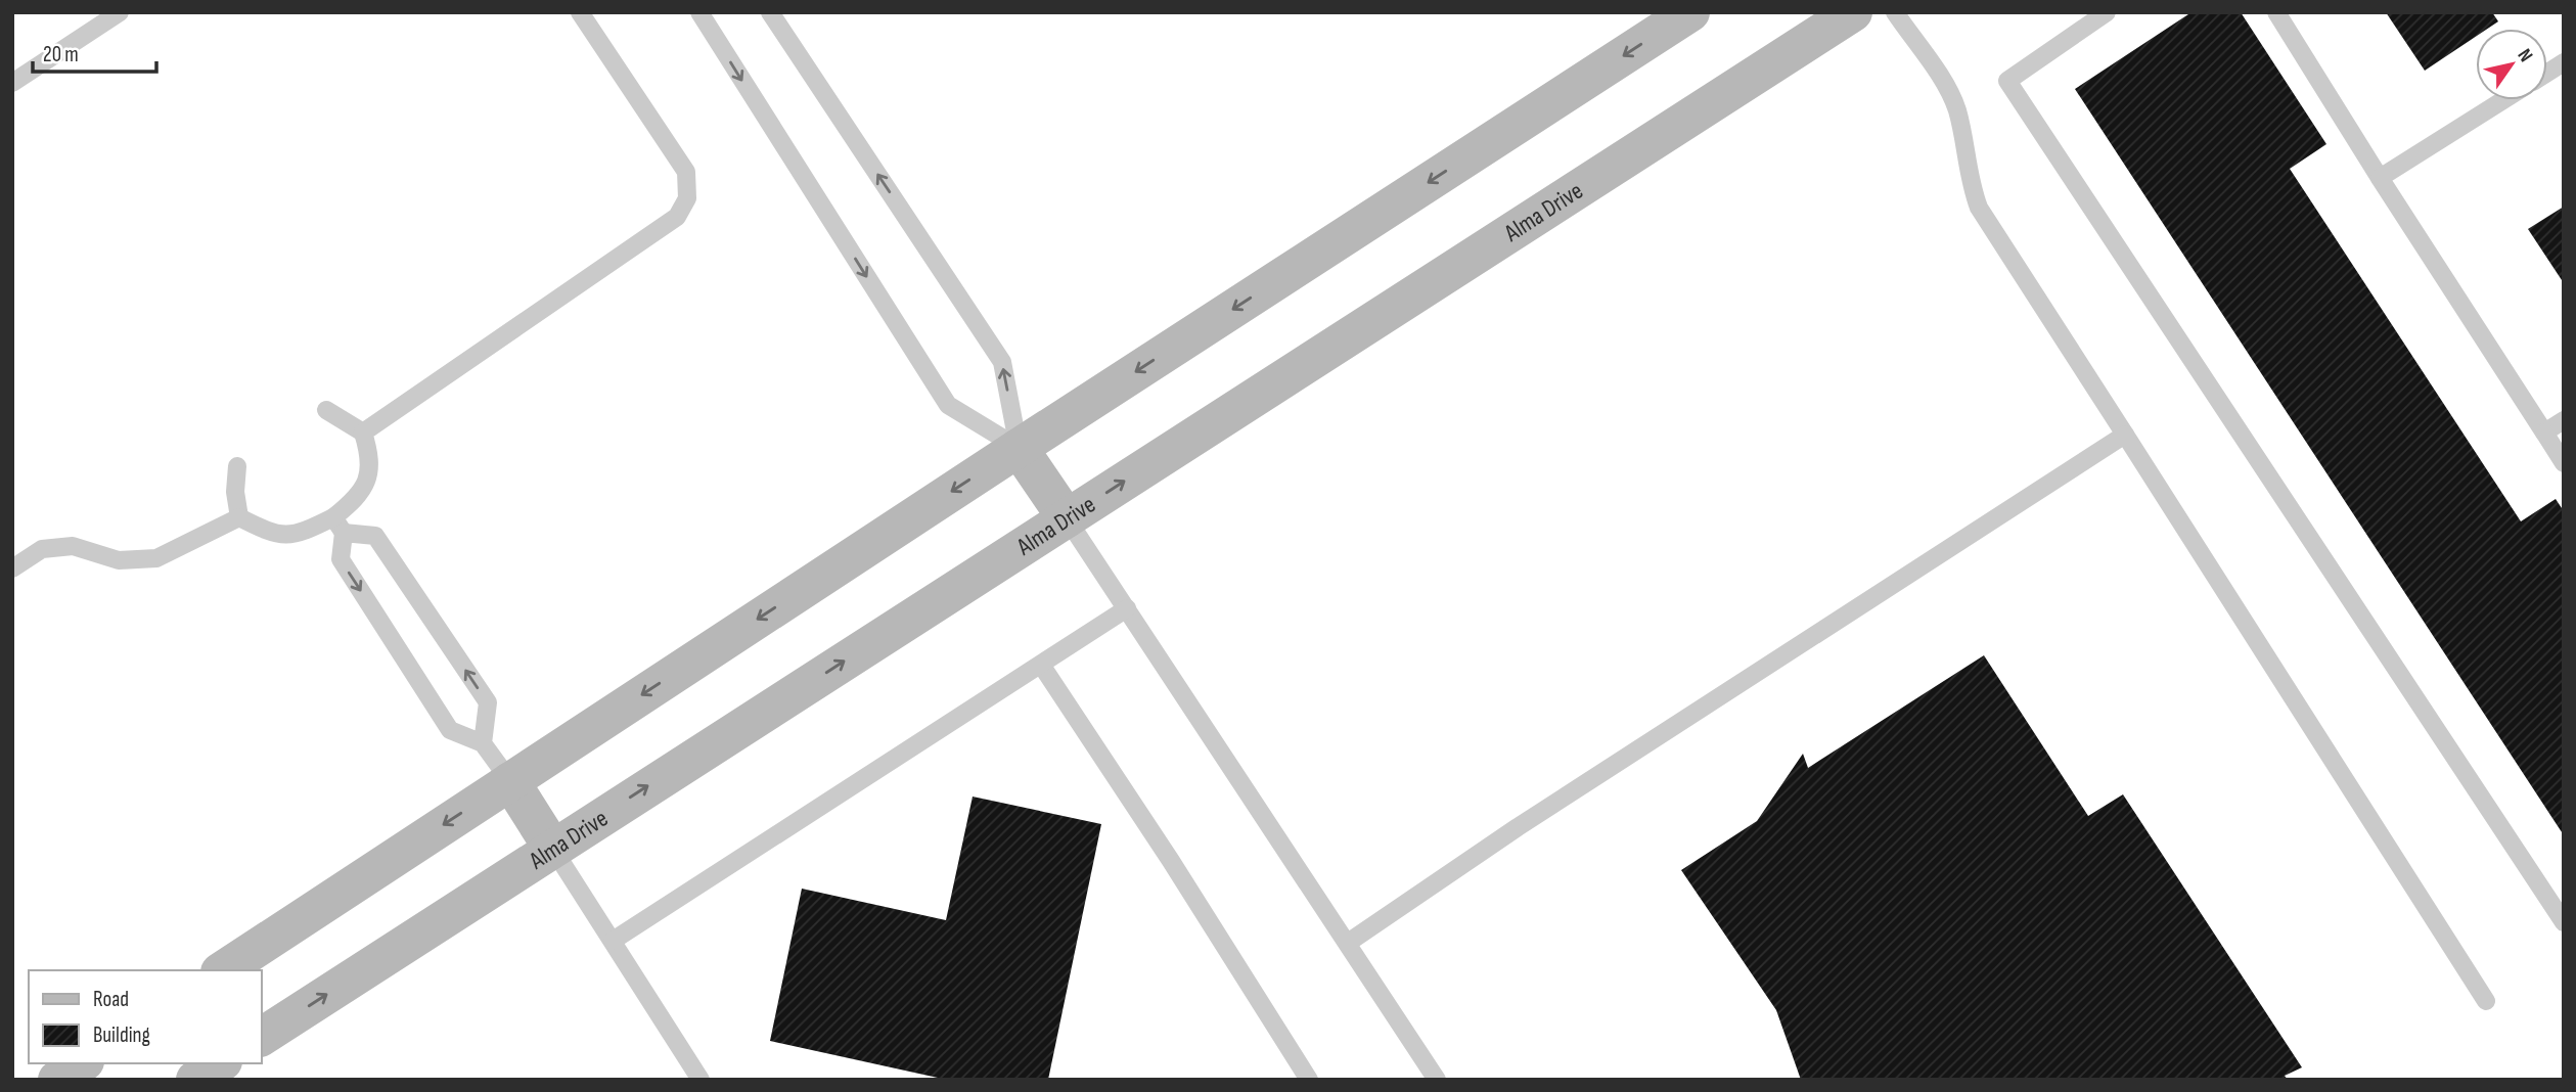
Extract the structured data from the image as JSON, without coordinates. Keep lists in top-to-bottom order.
{
  "streets": {
    "main road": ["Alma Drive"]
  },
  "legend": ["Road", "Building"],
  "scale_bar": "20 m",
  "north": "top right"
}
